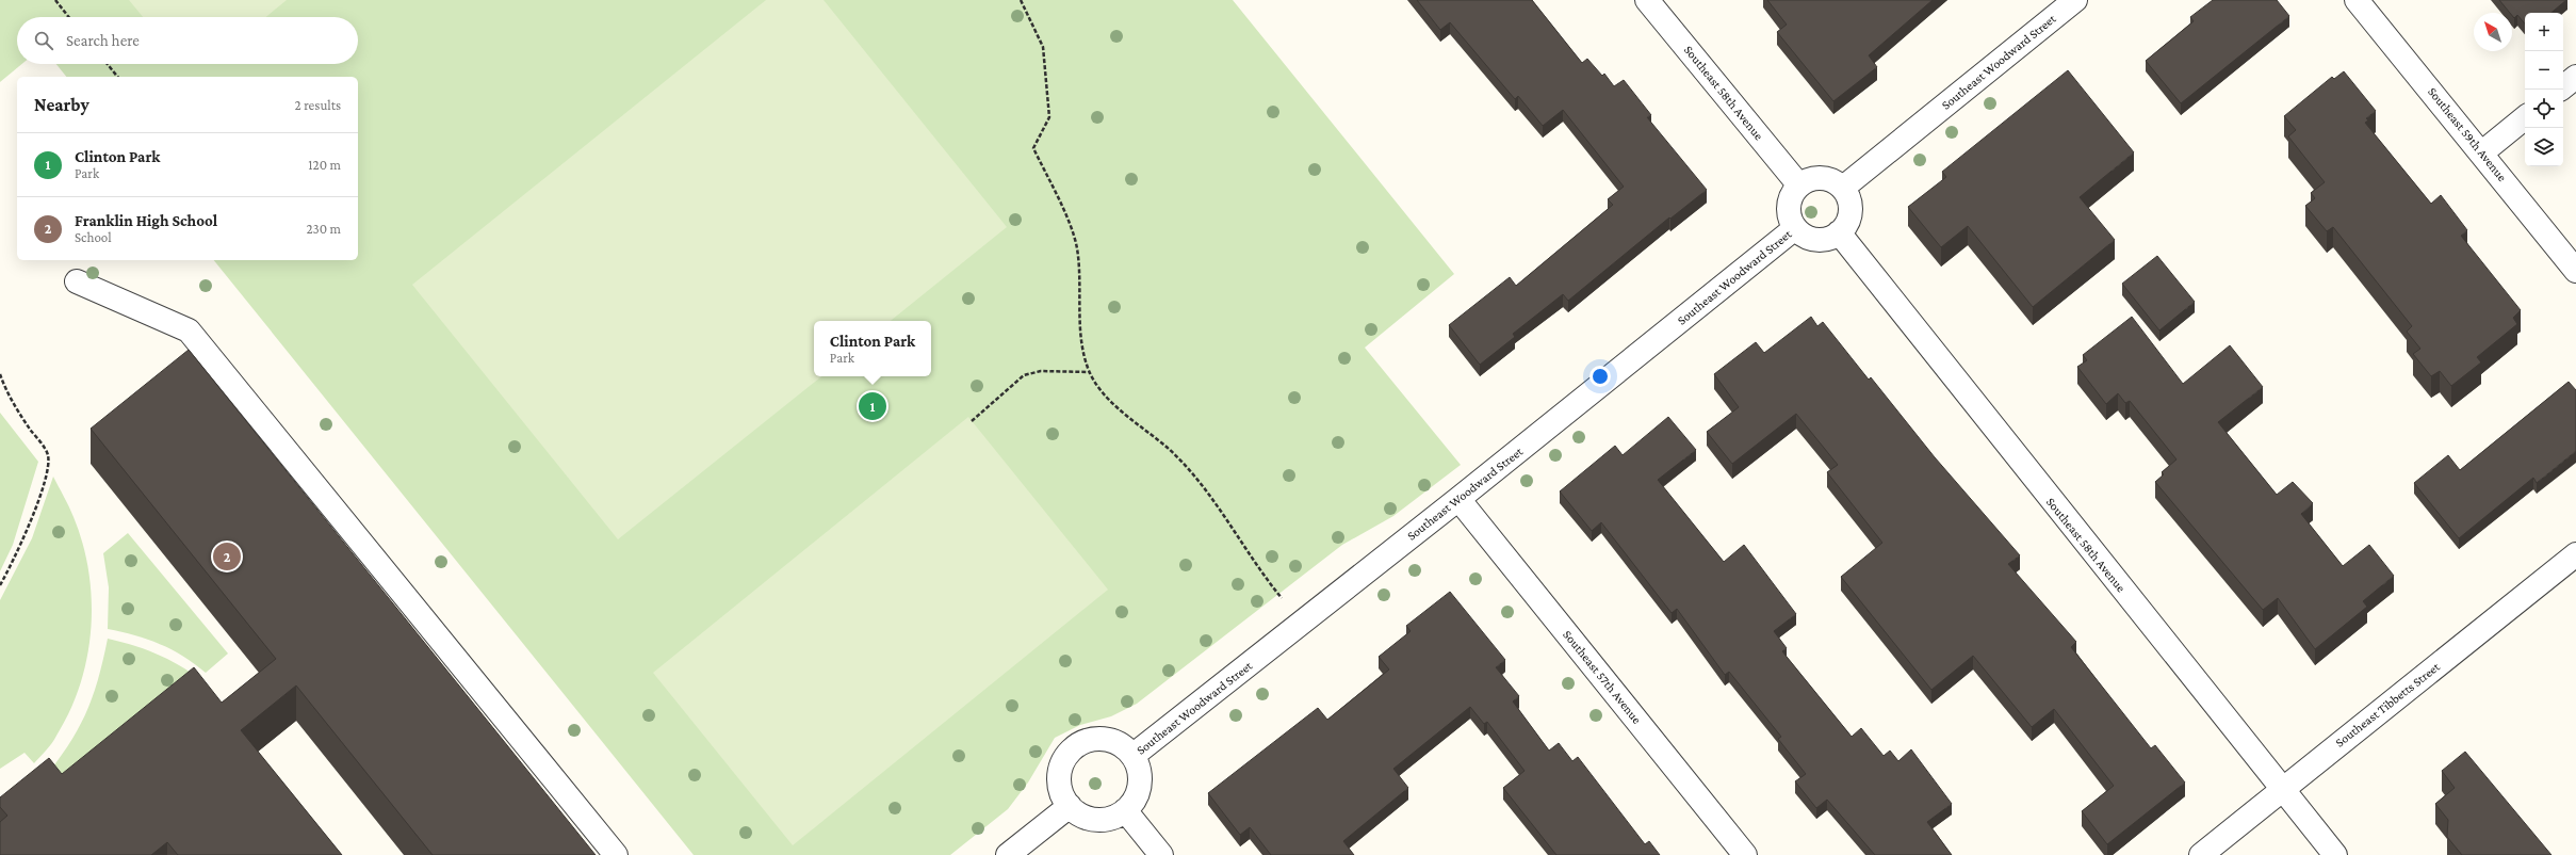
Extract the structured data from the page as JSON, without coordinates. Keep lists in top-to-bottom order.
{
  "streets": {
    "street": [
      "Southeast Woodward Street",
      "Southeast 58th Avenue",
      "Southeast 59th Avenue",
      "Southeast 57th Avenue",
      "Southeast Tibbetts Street"
    ]
  },
  "crossings": [
    ["Southeast Woodward Street", "Southeast 58th Avenue"],
    ["Southeast Woodward Street", "Southeast 57th Avenue"],
    ["Southeast 58th Avenue", "Southeast Tibbetts Street"]
  ],
  "north": "top left",
  "page": {
    "map_buttons": ["+", "−"],
    "search": "Search here",
    "heading": ["Nearby", "2 results"],
    "list": [
      {
        "mark": "1",
        "name": "Clinton Park",
        "note": "Park",
        "value": "120 m"
      },
      {
        "mark": "2",
        "name": "Franklin High School",
        "note": "School",
        "value": "230 m"
      }
    ],
    "popup": ["Clinton Park", "Park"],
    "pins": ["1", "2"]
  }
}
